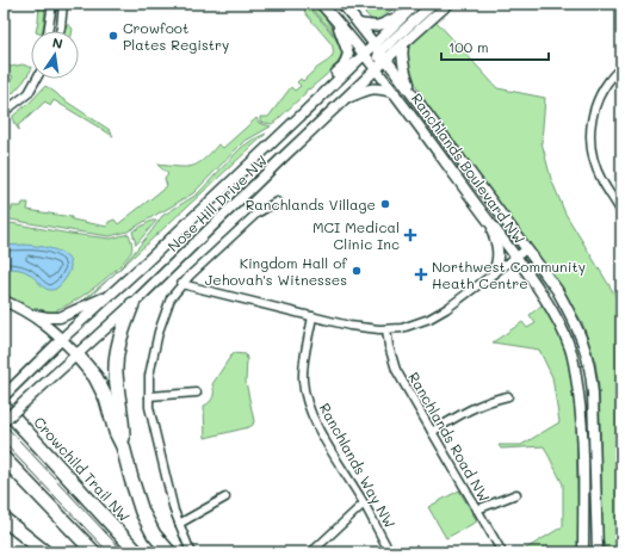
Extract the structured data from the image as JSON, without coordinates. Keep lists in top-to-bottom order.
{
  "streets": {
    "highway": ["Crowchild Trail NW"],
    "main road": ["Ranchlands Boulevard NW", "Nose Hill Drive NW"],
    "street": ["Ranchlands Road NW", "Ranchlands Way NW"]
  },
  "crossings": [
    ["Ranchlands Boulevard NW", "Nose Hill Drive NW"]
  ],
  "places": {
    "other": ["Crowfoot Plates Registry", "Ranchlands Village", "Kingdom Hall of Jehovah's Witnesses"],
    "health": ["MCI Medical Clinic Inc", "Northwest Community Heath Centre"]
  },
  "scale_bar": "100 m",
  "north": "top"
}
